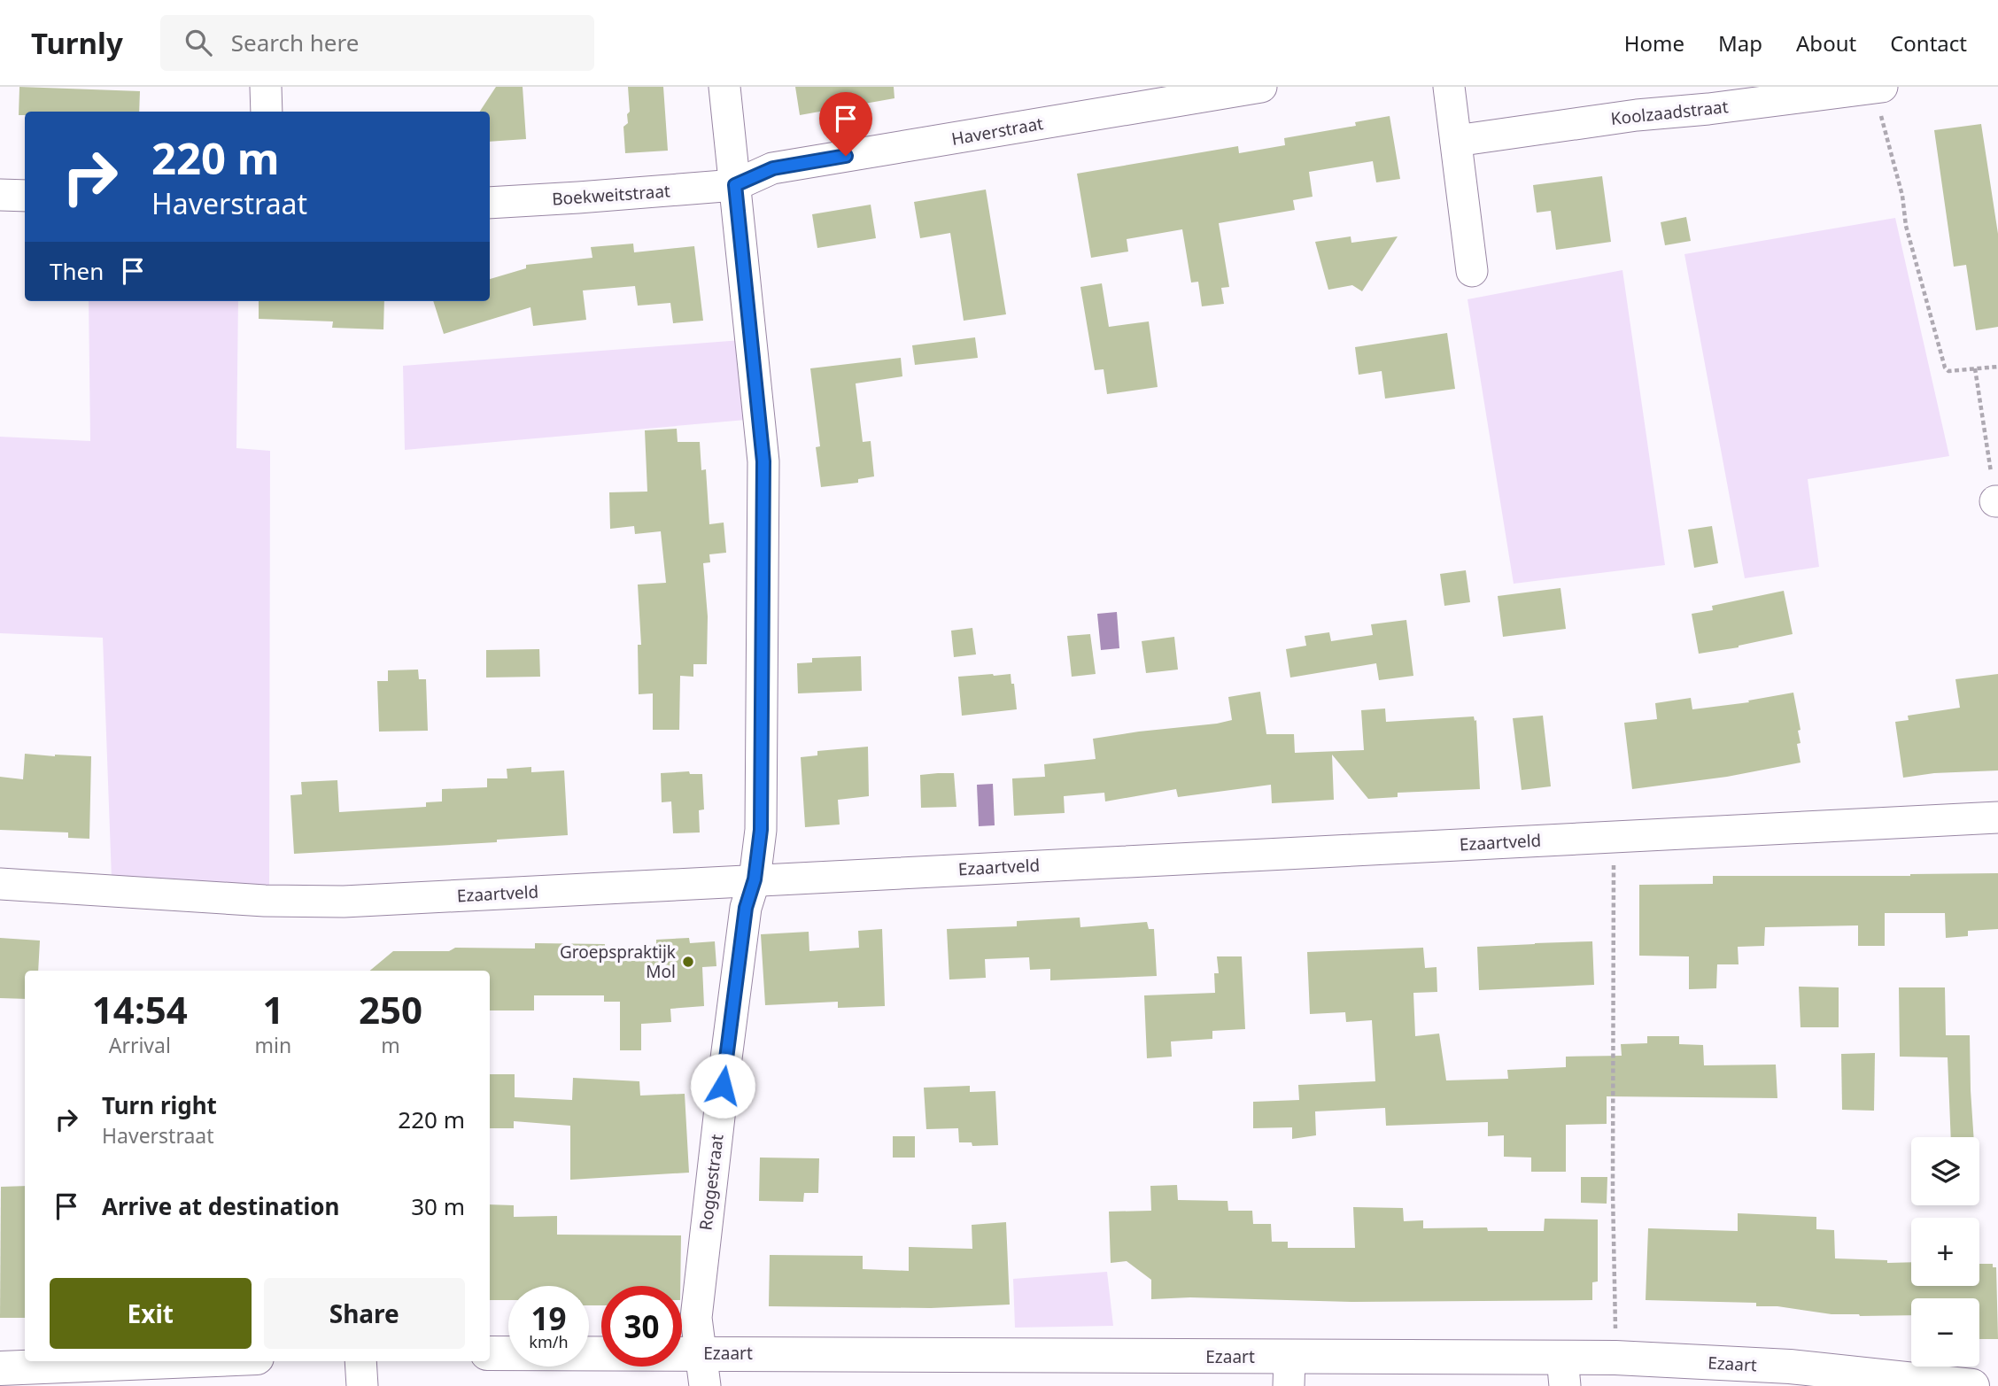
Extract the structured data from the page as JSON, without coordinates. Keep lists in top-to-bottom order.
{
  "streets": {
    "main road": ["Ezaart"],
    "street": [
      "Koolzaadstraat",
      "Haverstraat",
      "Boekweitstraat",
      "Ezaartveld",
      "Roggestraat"
    ]
  },
  "crossings": [
    ["Haverstraat", "Boekweitstraat"],
    ["Haverstraat", "Roggestraat"],
    ["Boekweitstraat", "Roggestraat"],
    ["Ezaartveld", "Roggestraat"],
    ["Roggestraat", "Ezaart"]
  ],
  "places": ["Groepspraktijk Mol"],
  "page": {
    "header": "Turnly",
    "search": "Search here",
    "nav": [
      "Home",
      "Map",
      "About",
      "Contact"
    ],
    "turn": ["220 m", "Haverstraat"],
    "then": "Then",
    "eta": [
      "14:54",
      "Arrival",
      "1",
      "min",
      "250",
      "m"
    ],
    "list": [
      {
        "name": "Turn right",
        "note": "Haverstraat",
        "value": "220 m"
      },
      {
        "name": "Arrive at destination",
        "value": "30 m"
      }
    ],
    "map_buttons": ["+", "−"],
    "buttons": ["Exit", "Share"],
    "speed": "19 km/h",
    "limit": "30"
  }
}
